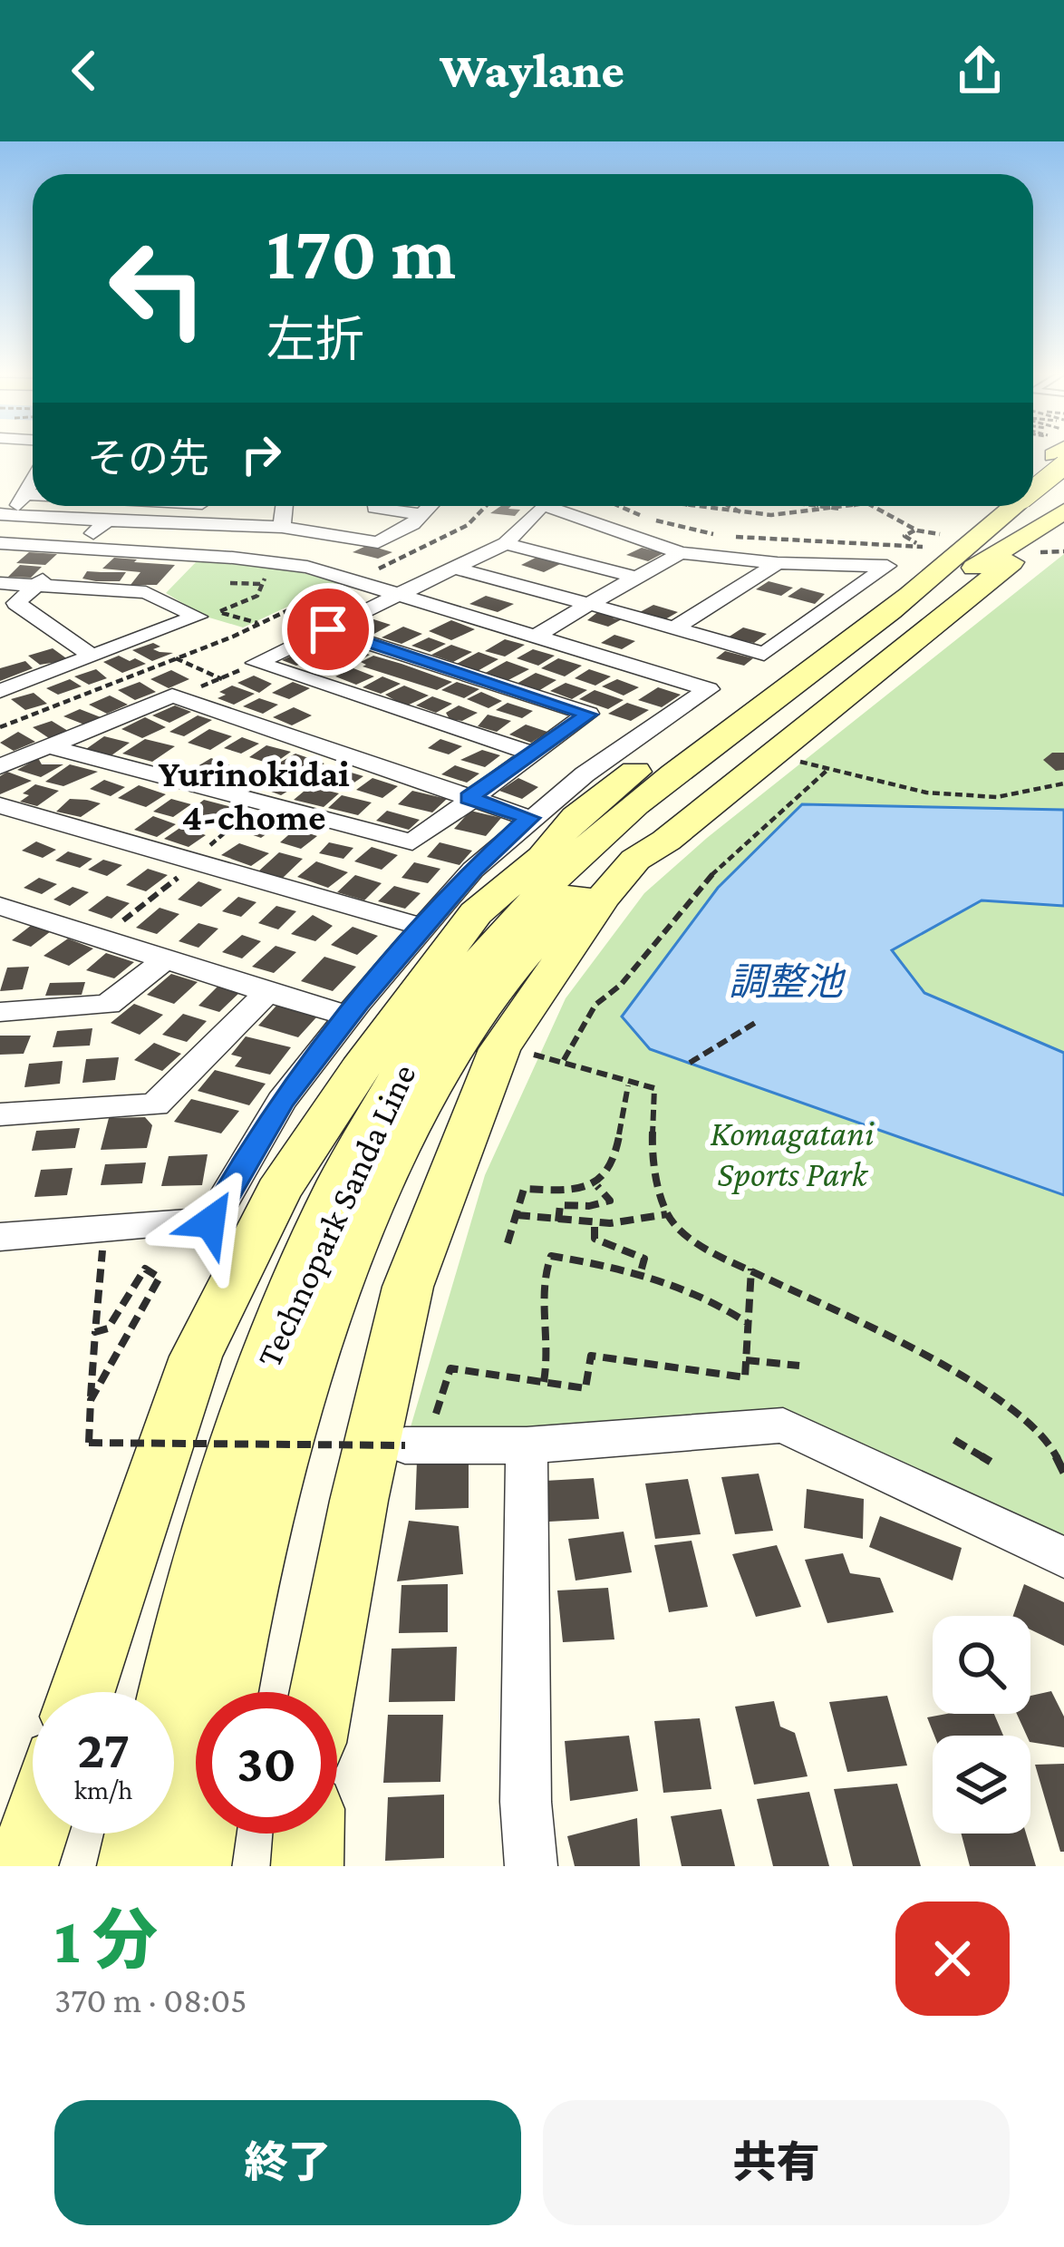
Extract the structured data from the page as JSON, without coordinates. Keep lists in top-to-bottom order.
{
  "streets": {
    "main road": ["Technopark Sanda Line"]
  },
  "districts": ["Yurinokidai 4-chome"],
  "water": ["調整池"],
  "parks": ["Komagatani Sports Park"],
  "page": {
    "header": "Waylane",
    "turn": ["170 m", "左折"],
    "then": "その先",
    "speed": "27 km/h",
    "limit": "30",
    "heading": ["1 分", "370 m · 08:05"],
    "buttons": ["終了", "共有"]
  }
}
